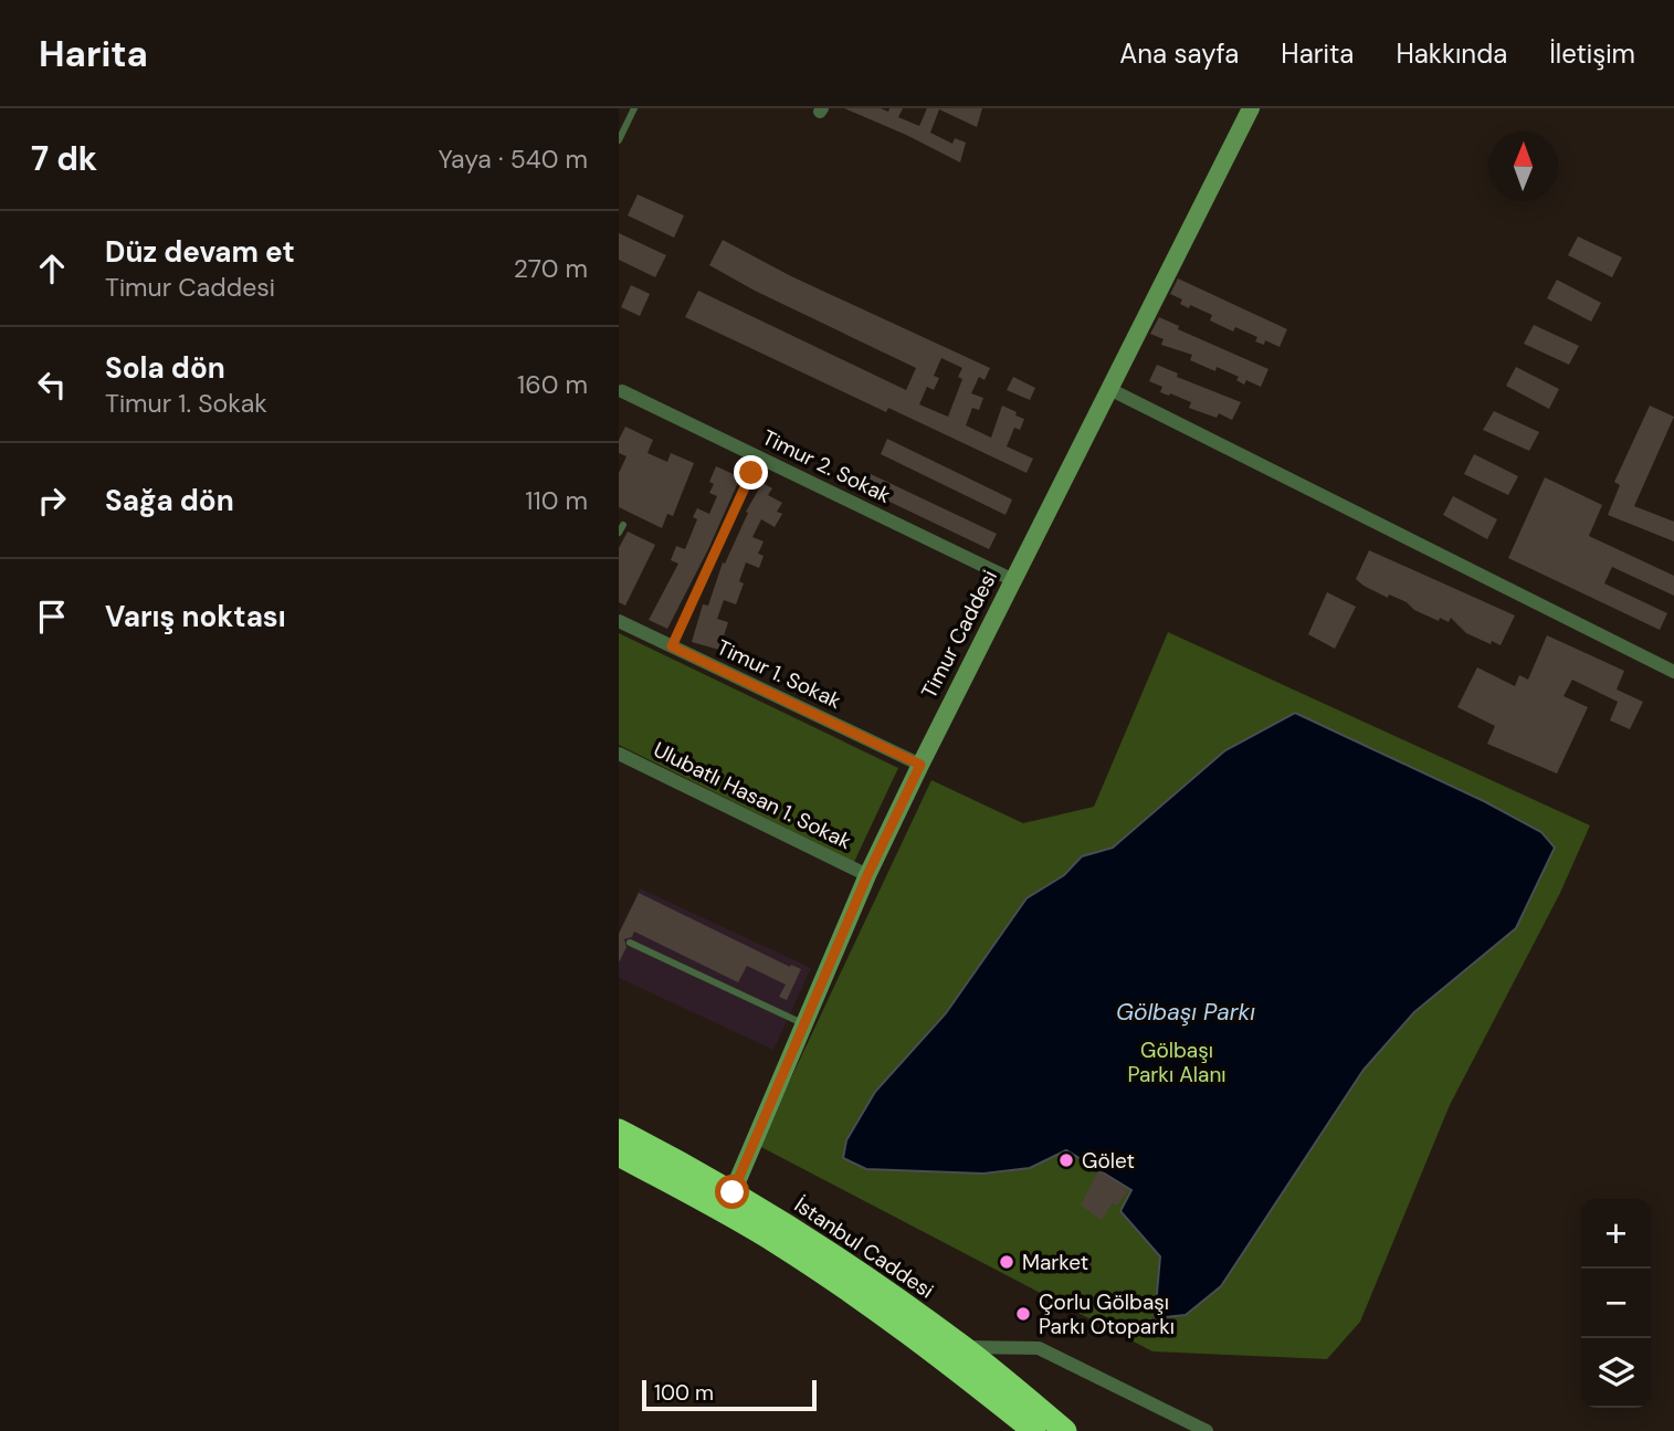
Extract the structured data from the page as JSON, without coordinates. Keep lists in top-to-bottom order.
{
  "streets": {
    "highway": ["İstanbul Caddesi"],
    "street": [
      "Timur 2. Sokak",
      "Timur Caddesi",
      "Timur 1. Sokak",
      "Ulubatlı Hasan 1. Sokak"
    ]
  },
  "crossings": [
    ["Timur 2. Sokak", "Timur Caddesi"],
    ["Timur Caddesi", "Timur 1. Sokak"],
    ["Timur Caddesi", "Ulubatlı Hasan 1. Sokak"],
    ["Timur Caddesi", "İstanbul Caddesi"]
  ],
  "water": ["Gölbaşı Parkı"],
  "parks": ["Gölbaşı Parkı Alanı"],
  "places": ["Gölet", "Market", "Çorlu Gölbaşı Parkı Otoparkı"],
  "scale_bar": "100 m",
  "north": "top",
  "page": {
    "header": "Harita",
    "nav": [
      "Ana sayfa",
      "Harita",
      "Hakkında",
      "İletişim"
    ],
    "heading": ["7 dk", "Yaya · 540 m"],
    "list": [
      ["Düz devam et", "Timur Caddesi", "270 m"],
      ["Sola dön", "Timur 1. Sokak", "160 m"],
      ["Sağa dön", "110 m"],
      "Varış noktası"
    ],
    "map_buttons": ["+", "−"],
    "scale": "100 m"
  }
}
